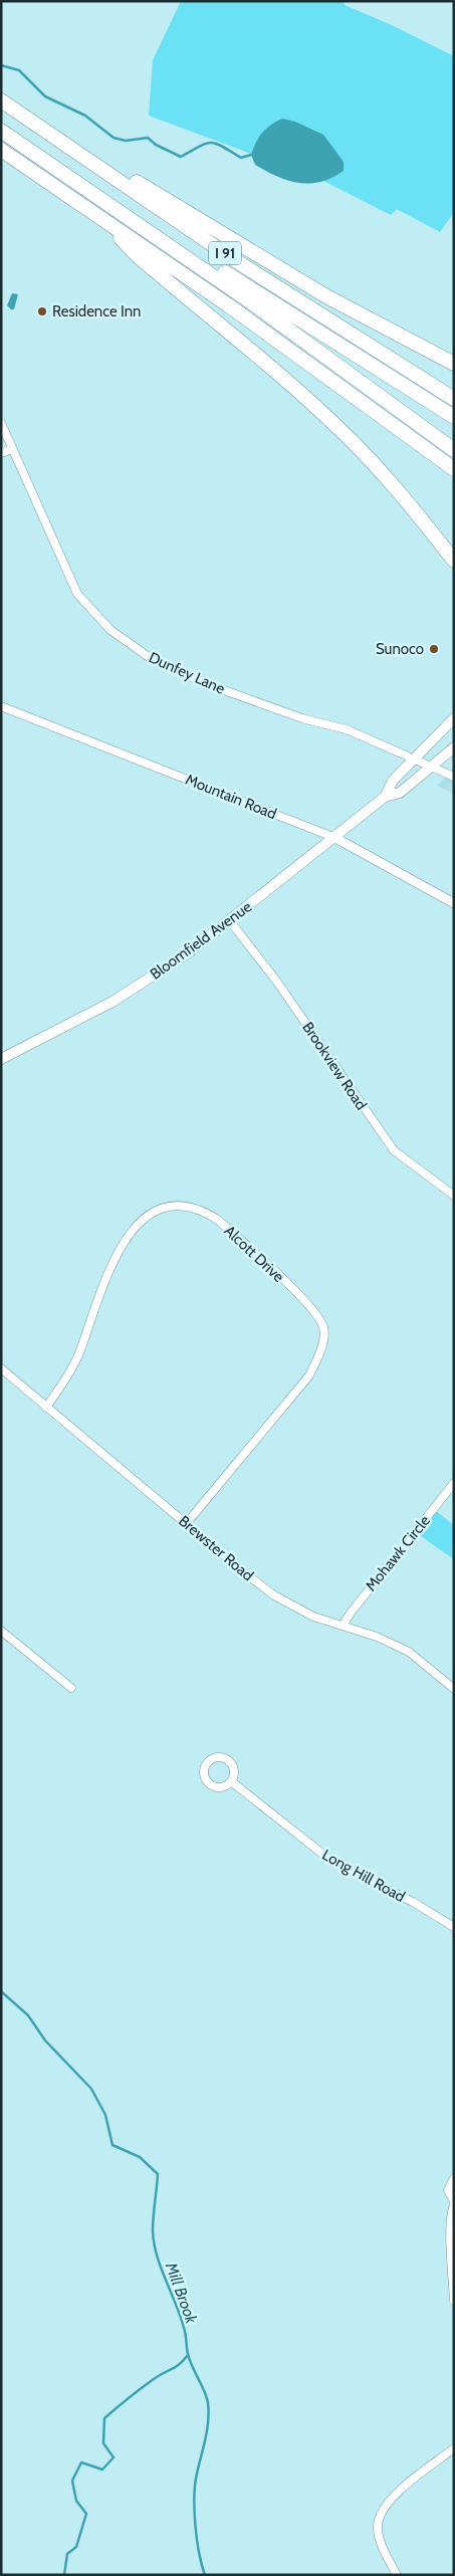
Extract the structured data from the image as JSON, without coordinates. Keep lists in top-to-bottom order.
{
  "streets": {
    "highway": ["I 91"],
    "main road": ["Bloomfield Avenue"],
    "street": [
      "Dunfey Lane",
      "Mountain Road",
      "Brookview Road",
      "Alcott Drive",
      "Brewster Road",
      "Mohawk Circle",
      "Long Hill Road"
    ]
  },
  "crossings": [
    ["Dunfey Lane", "Bloomfield Avenue"],
    ["Mountain Road", "Bloomfield Avenue"],
    ["Bloomfield Avenue", "Brookview Road"],
    ["Alcott Drive", "Brewster Road"],
    ["Brewster Road", "Mohawk Circle"]
  ],
  "water": ["Mill Brook"],
  "places": ["Residence Inn", "Sunoco"]
}
